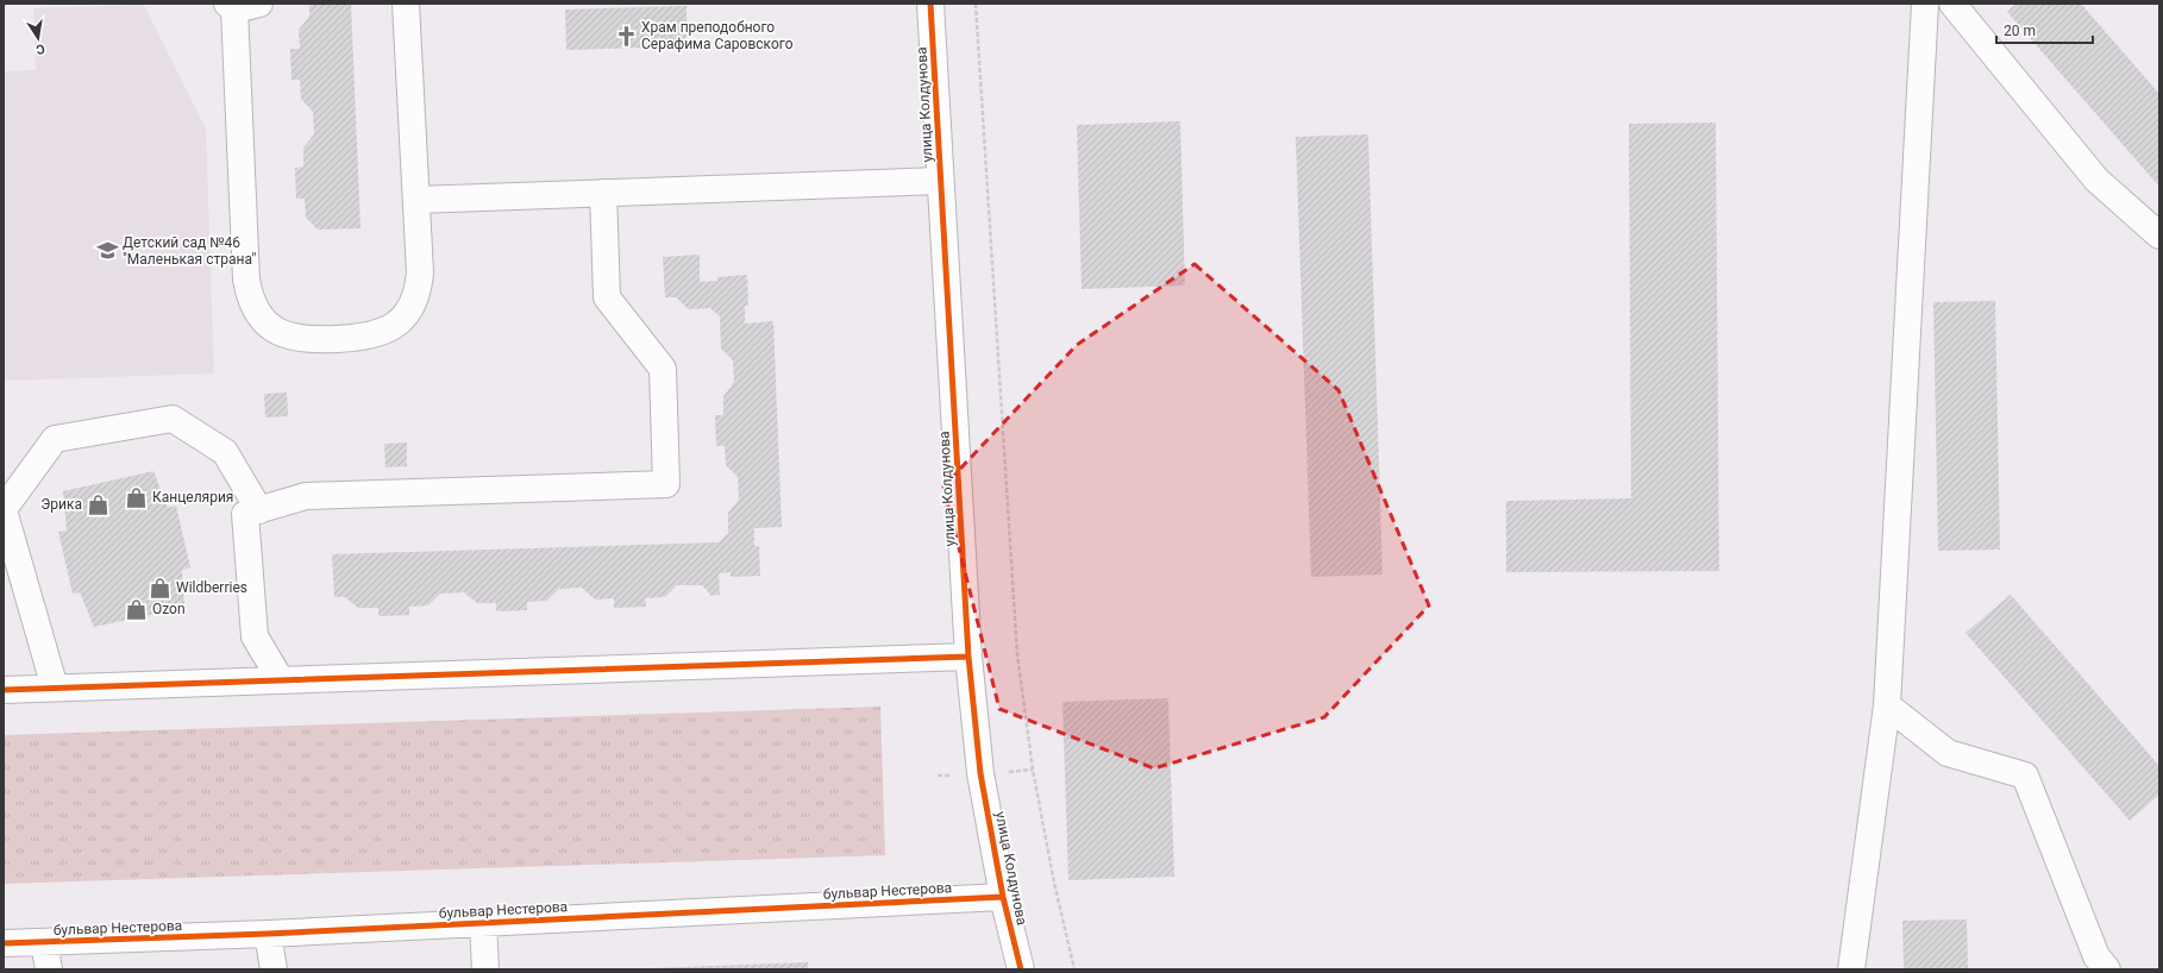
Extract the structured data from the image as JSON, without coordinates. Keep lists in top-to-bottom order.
{
  "streets": {
    "street": ["улица Колдунова", "бульвар Нестерова"]
  },
  "crossings": [
    ["улица Колдунова", "бульвар Нестерова"]
  ],
  "places": {
    "church": ["Храм преподобного Серафима Саровского"],
    "school or university": ["Детский сад №46 \"Маленькая страна\""],
    "shop": [
      "Канцелярия",
      "Эрика",
      "Wildberries",
      "Ozon"
    ]
  },
  "scale_bar": "20 m",
  "north": "bottom"
}
